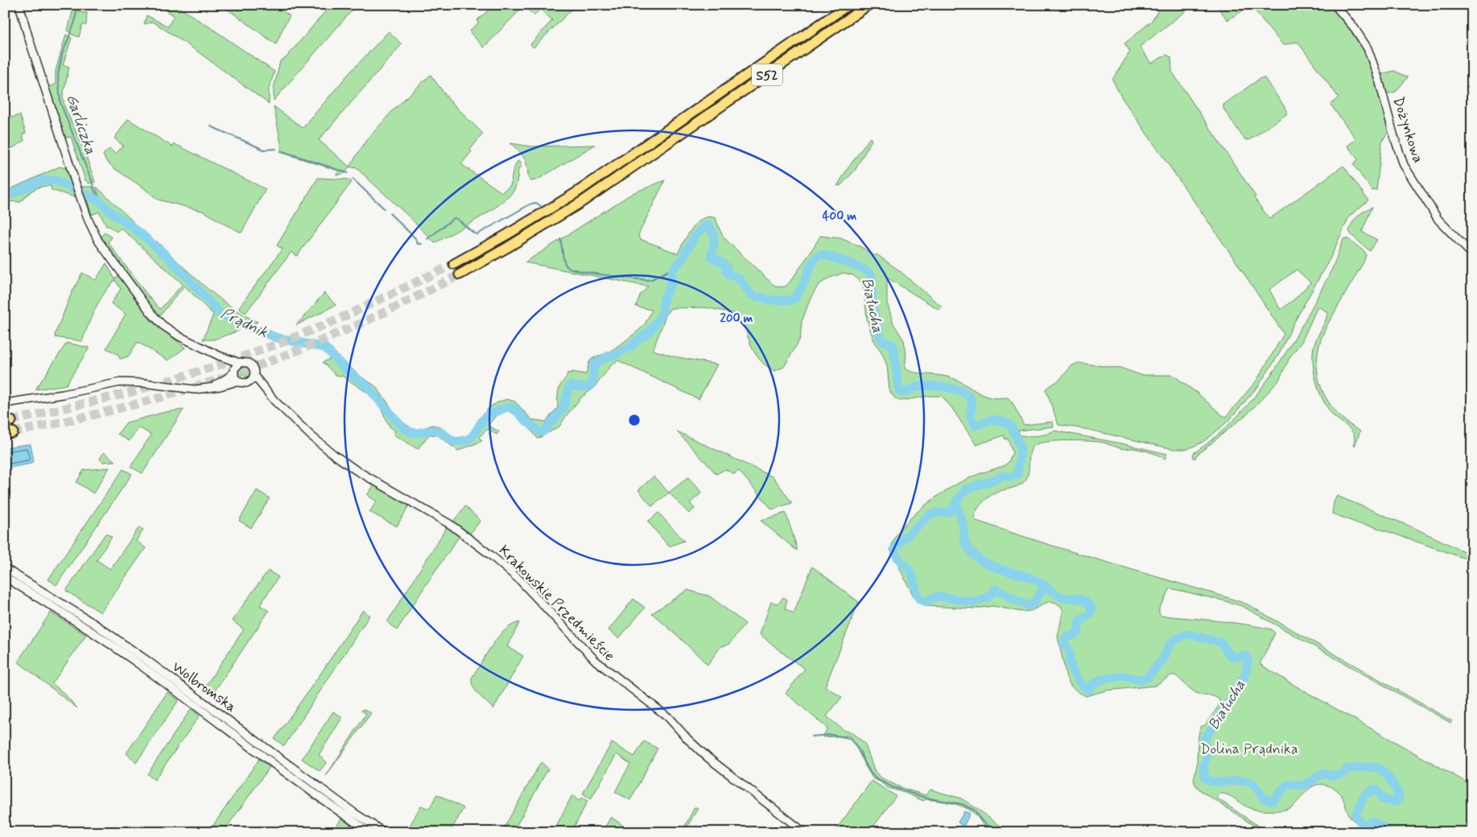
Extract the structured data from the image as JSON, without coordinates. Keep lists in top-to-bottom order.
{
  "streets": {
    "highway": ["S52"],
    "main road": ["Dożynkowa", "Krakowskie Przedmieście", "Wolbromska"]
  },
  "water": ["Garliczka", "Białucha", "Prądnik"],
  "parks": ["Dolina Prądnika"],
  "rings": ["400 m", "200 m"]
}
